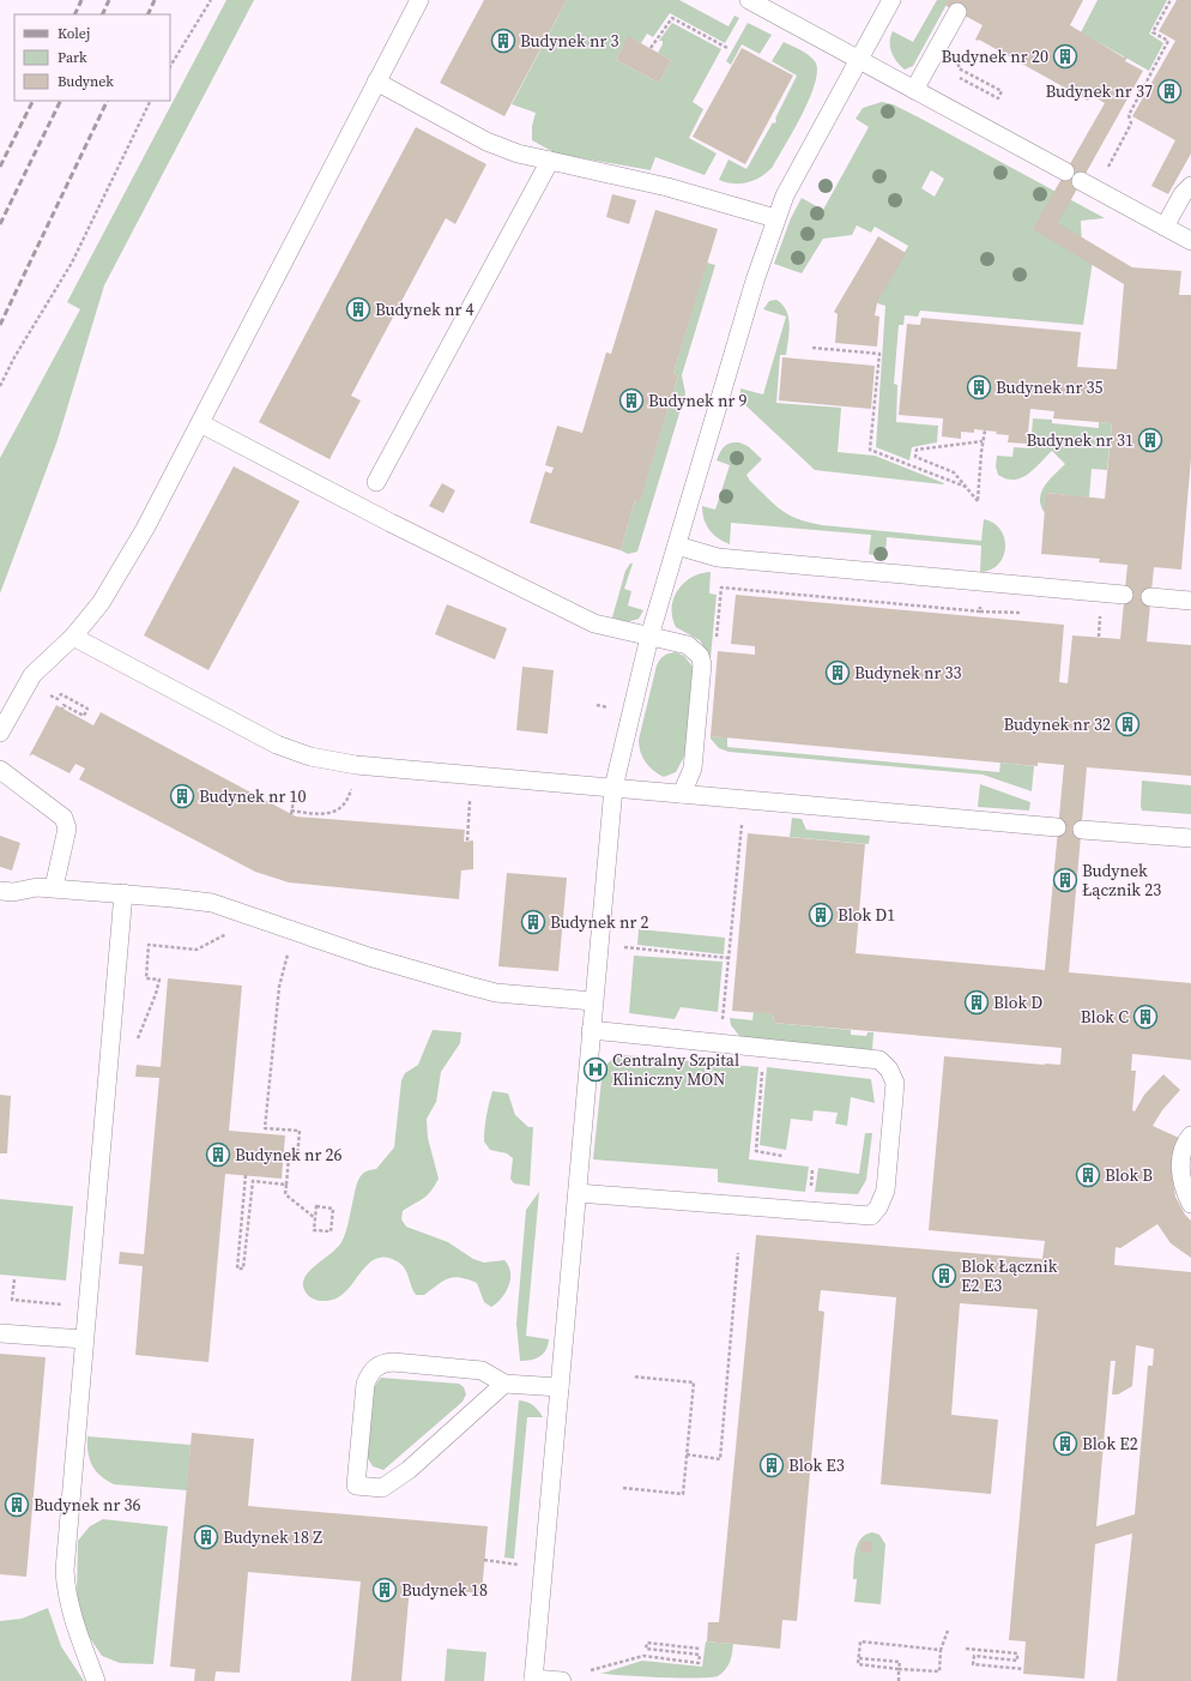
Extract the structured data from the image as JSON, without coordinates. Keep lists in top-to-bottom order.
{
  "places": {
    "building": [
      "Budynek nr 3",
      "Budynek nr 20",
      "Budynek nr 37",
      "Budynek nr 4",
      "Budynek nr 35",
      "Budynek nr 9",
      "Budynek nr 31",
      "Budynek nr 33",
      "Budynek nr 32",
      "Budynek nr 10",
      "Budynek Łącznik 23",
      "Blok D1",
      "Budynek nr 2",
      "Blok D",
      "Blok C",
      "Budynek nr 26",
      "Blok B",
      "Blok Łącznik E2 E3",
      "Blok E2",
      "Blok E3",
      "Budynek nr 36",
      "Budynek 18 Z",
      "Budynek 18"
    ],
    "hospital": ["Centralny Szpital Kliniczny MON"]
  },
  "legend": ["Kolej", "Park", "Budynek"]
}
